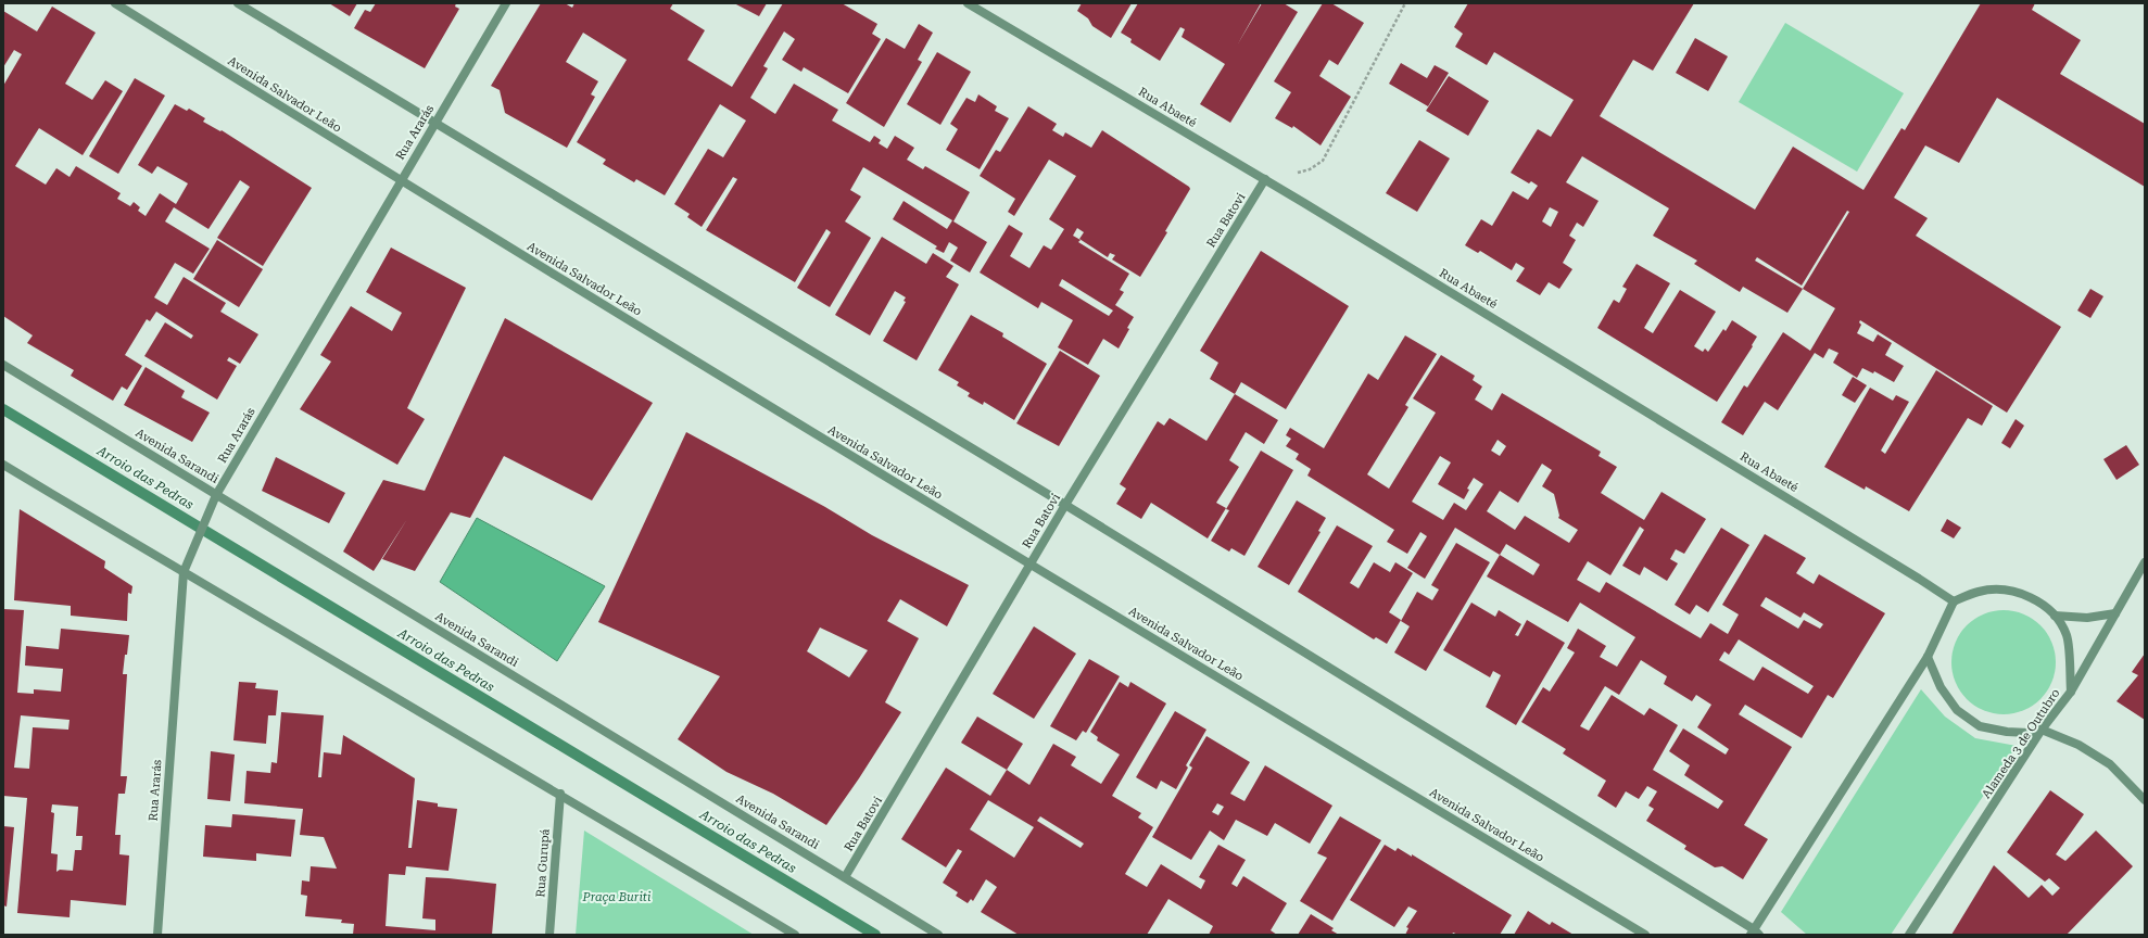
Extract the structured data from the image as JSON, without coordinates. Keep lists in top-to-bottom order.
{
  "streets": {
    "street": [
      "Avenida Salvador Leão",
      "Rua Abaeté",
      "Rua Ararás",
      "Rua Batovi",
      "Avenida Sarandi",
      "Alameda 3 de Outubro",
      "Rua Gurupá"
    ]
  },
  "crossings": [
    ["Avenida Salvador Leão", "Rua Ararás"],
    ["Avenida Salvador Leão", "Rua Batovi"],
    ["Rua Abaeté", "Rua Batovi"],
    ["Rua Abaeté", "Alameda 3 de Outubro"],
    ["Rua Ararás", "Avenida Sarandi"],
    ["Rua Batovi", "Avenida Sarandi"]
  ],
  "water": ["Arroio das Pedras"],
  "parks": ["Praça Buriti"]
}
